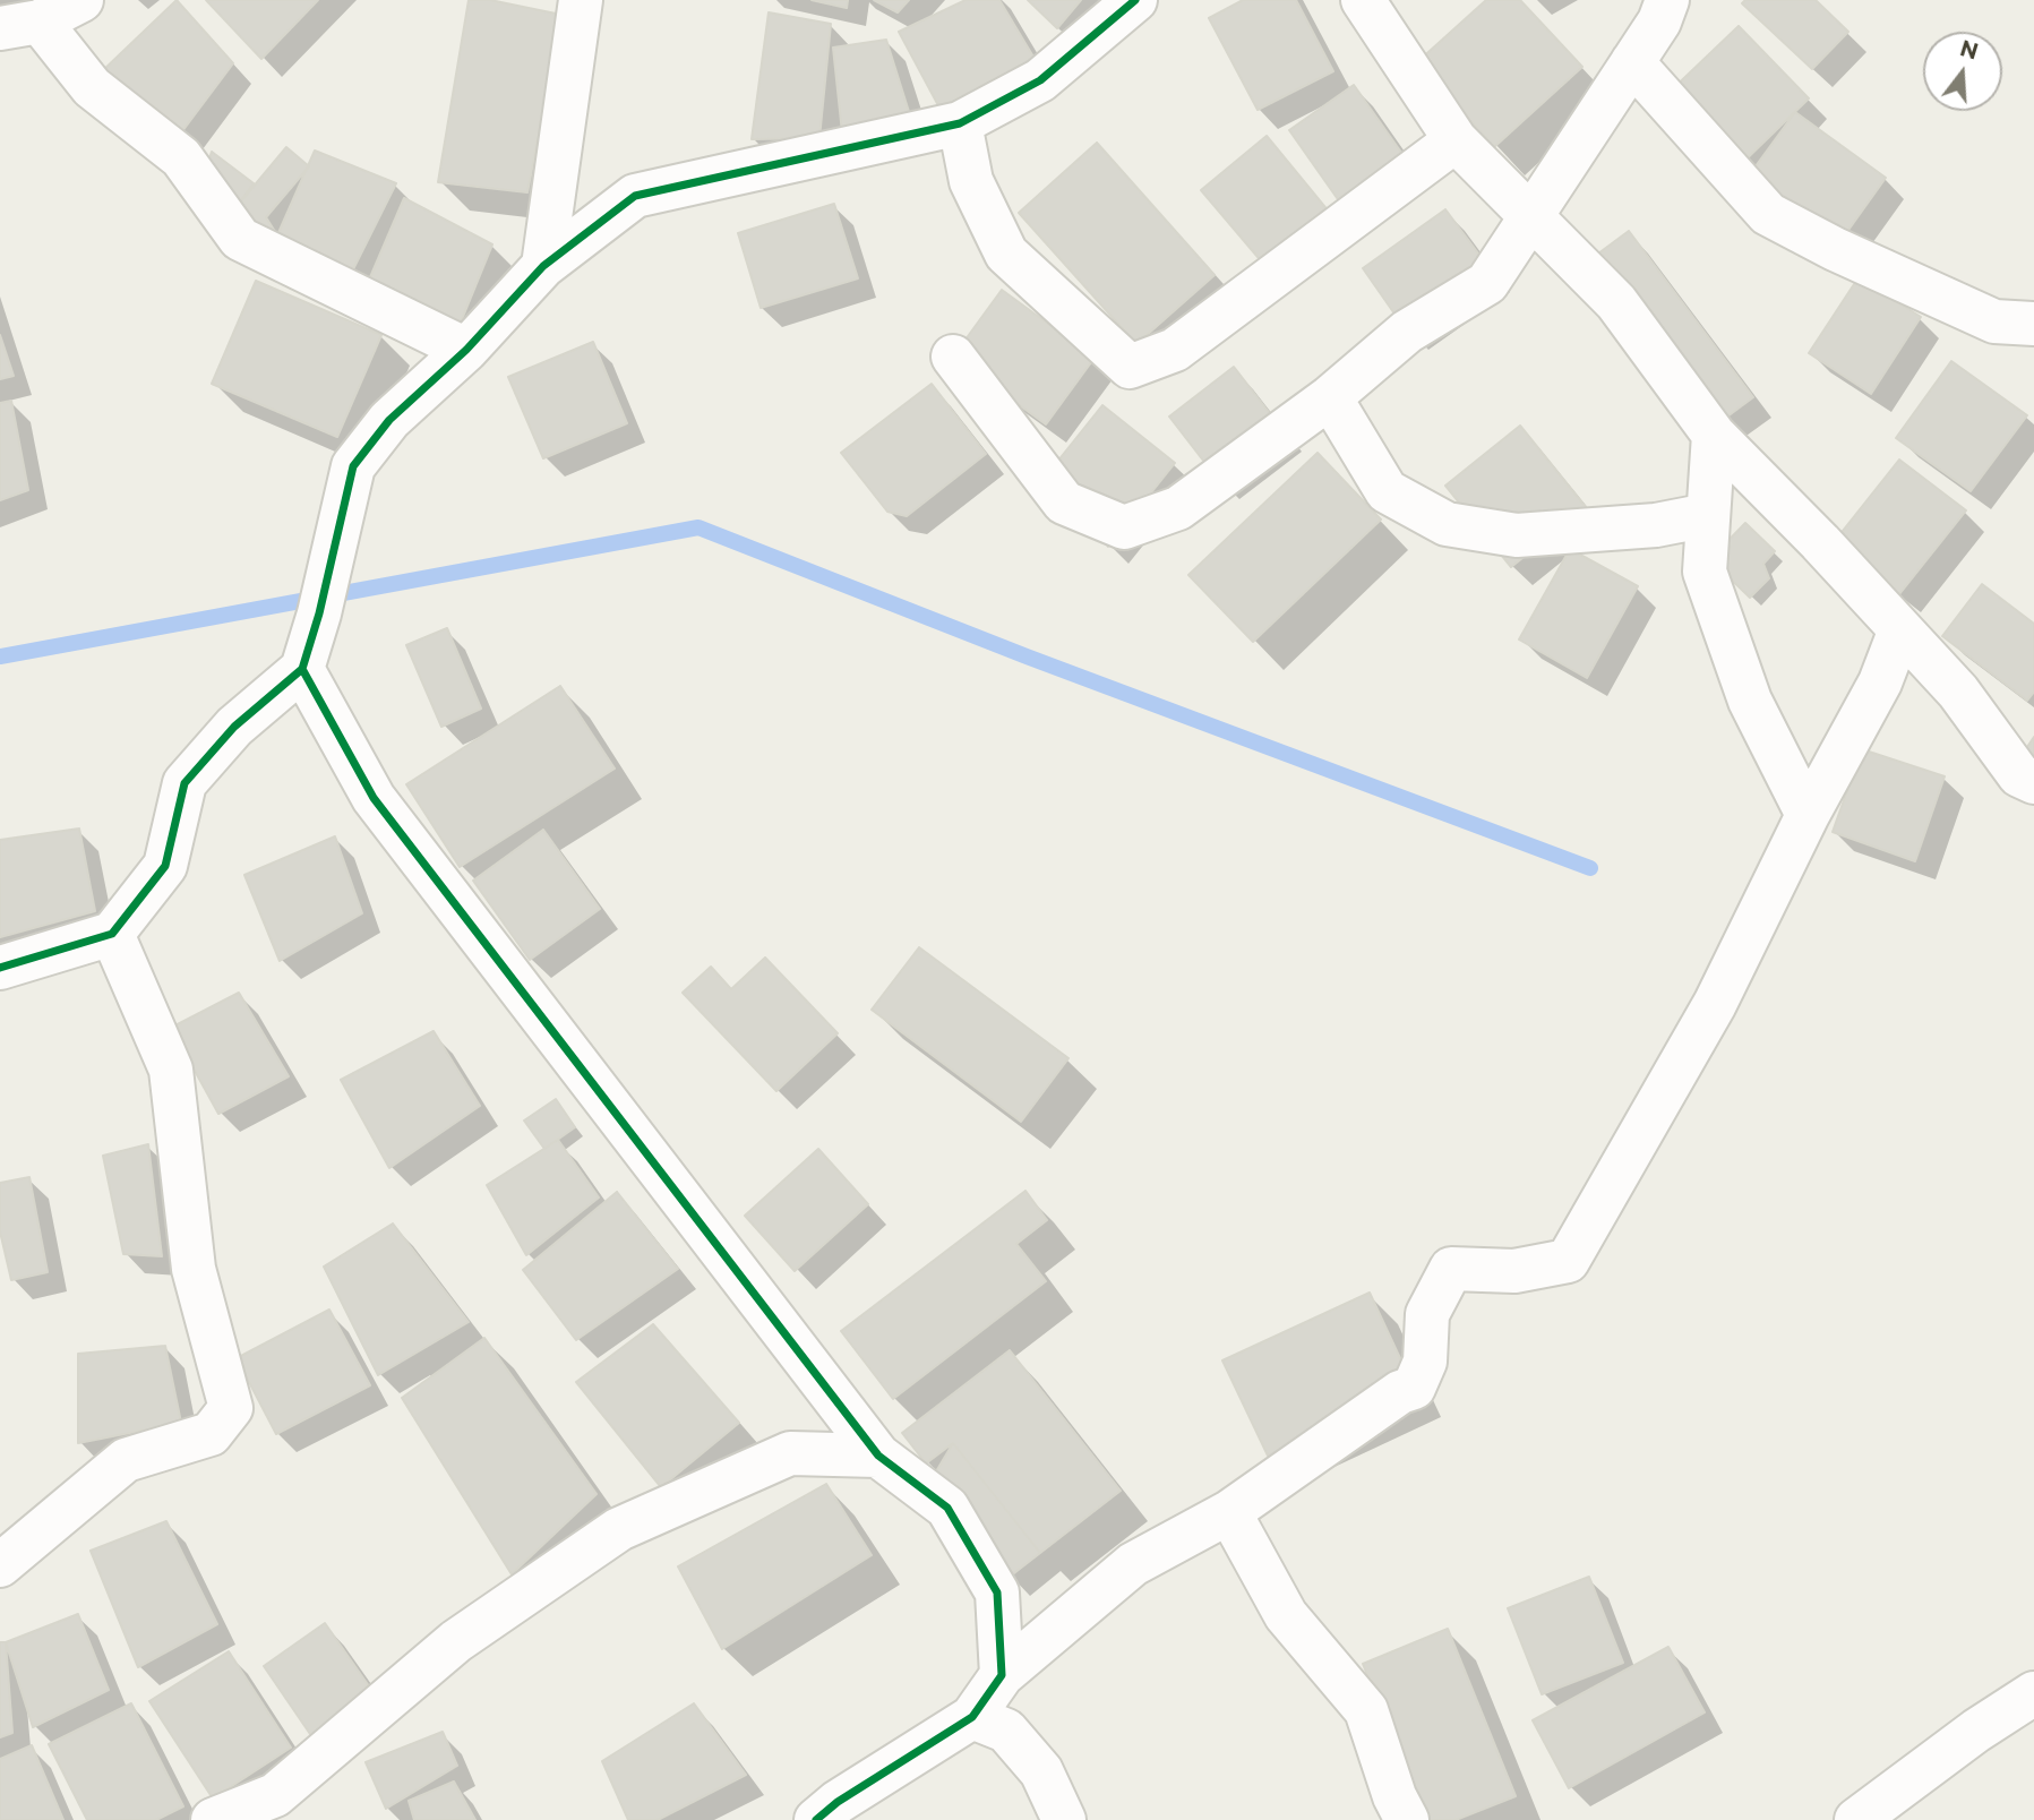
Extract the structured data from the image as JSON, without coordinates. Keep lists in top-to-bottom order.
{
  "north": "top"
}
